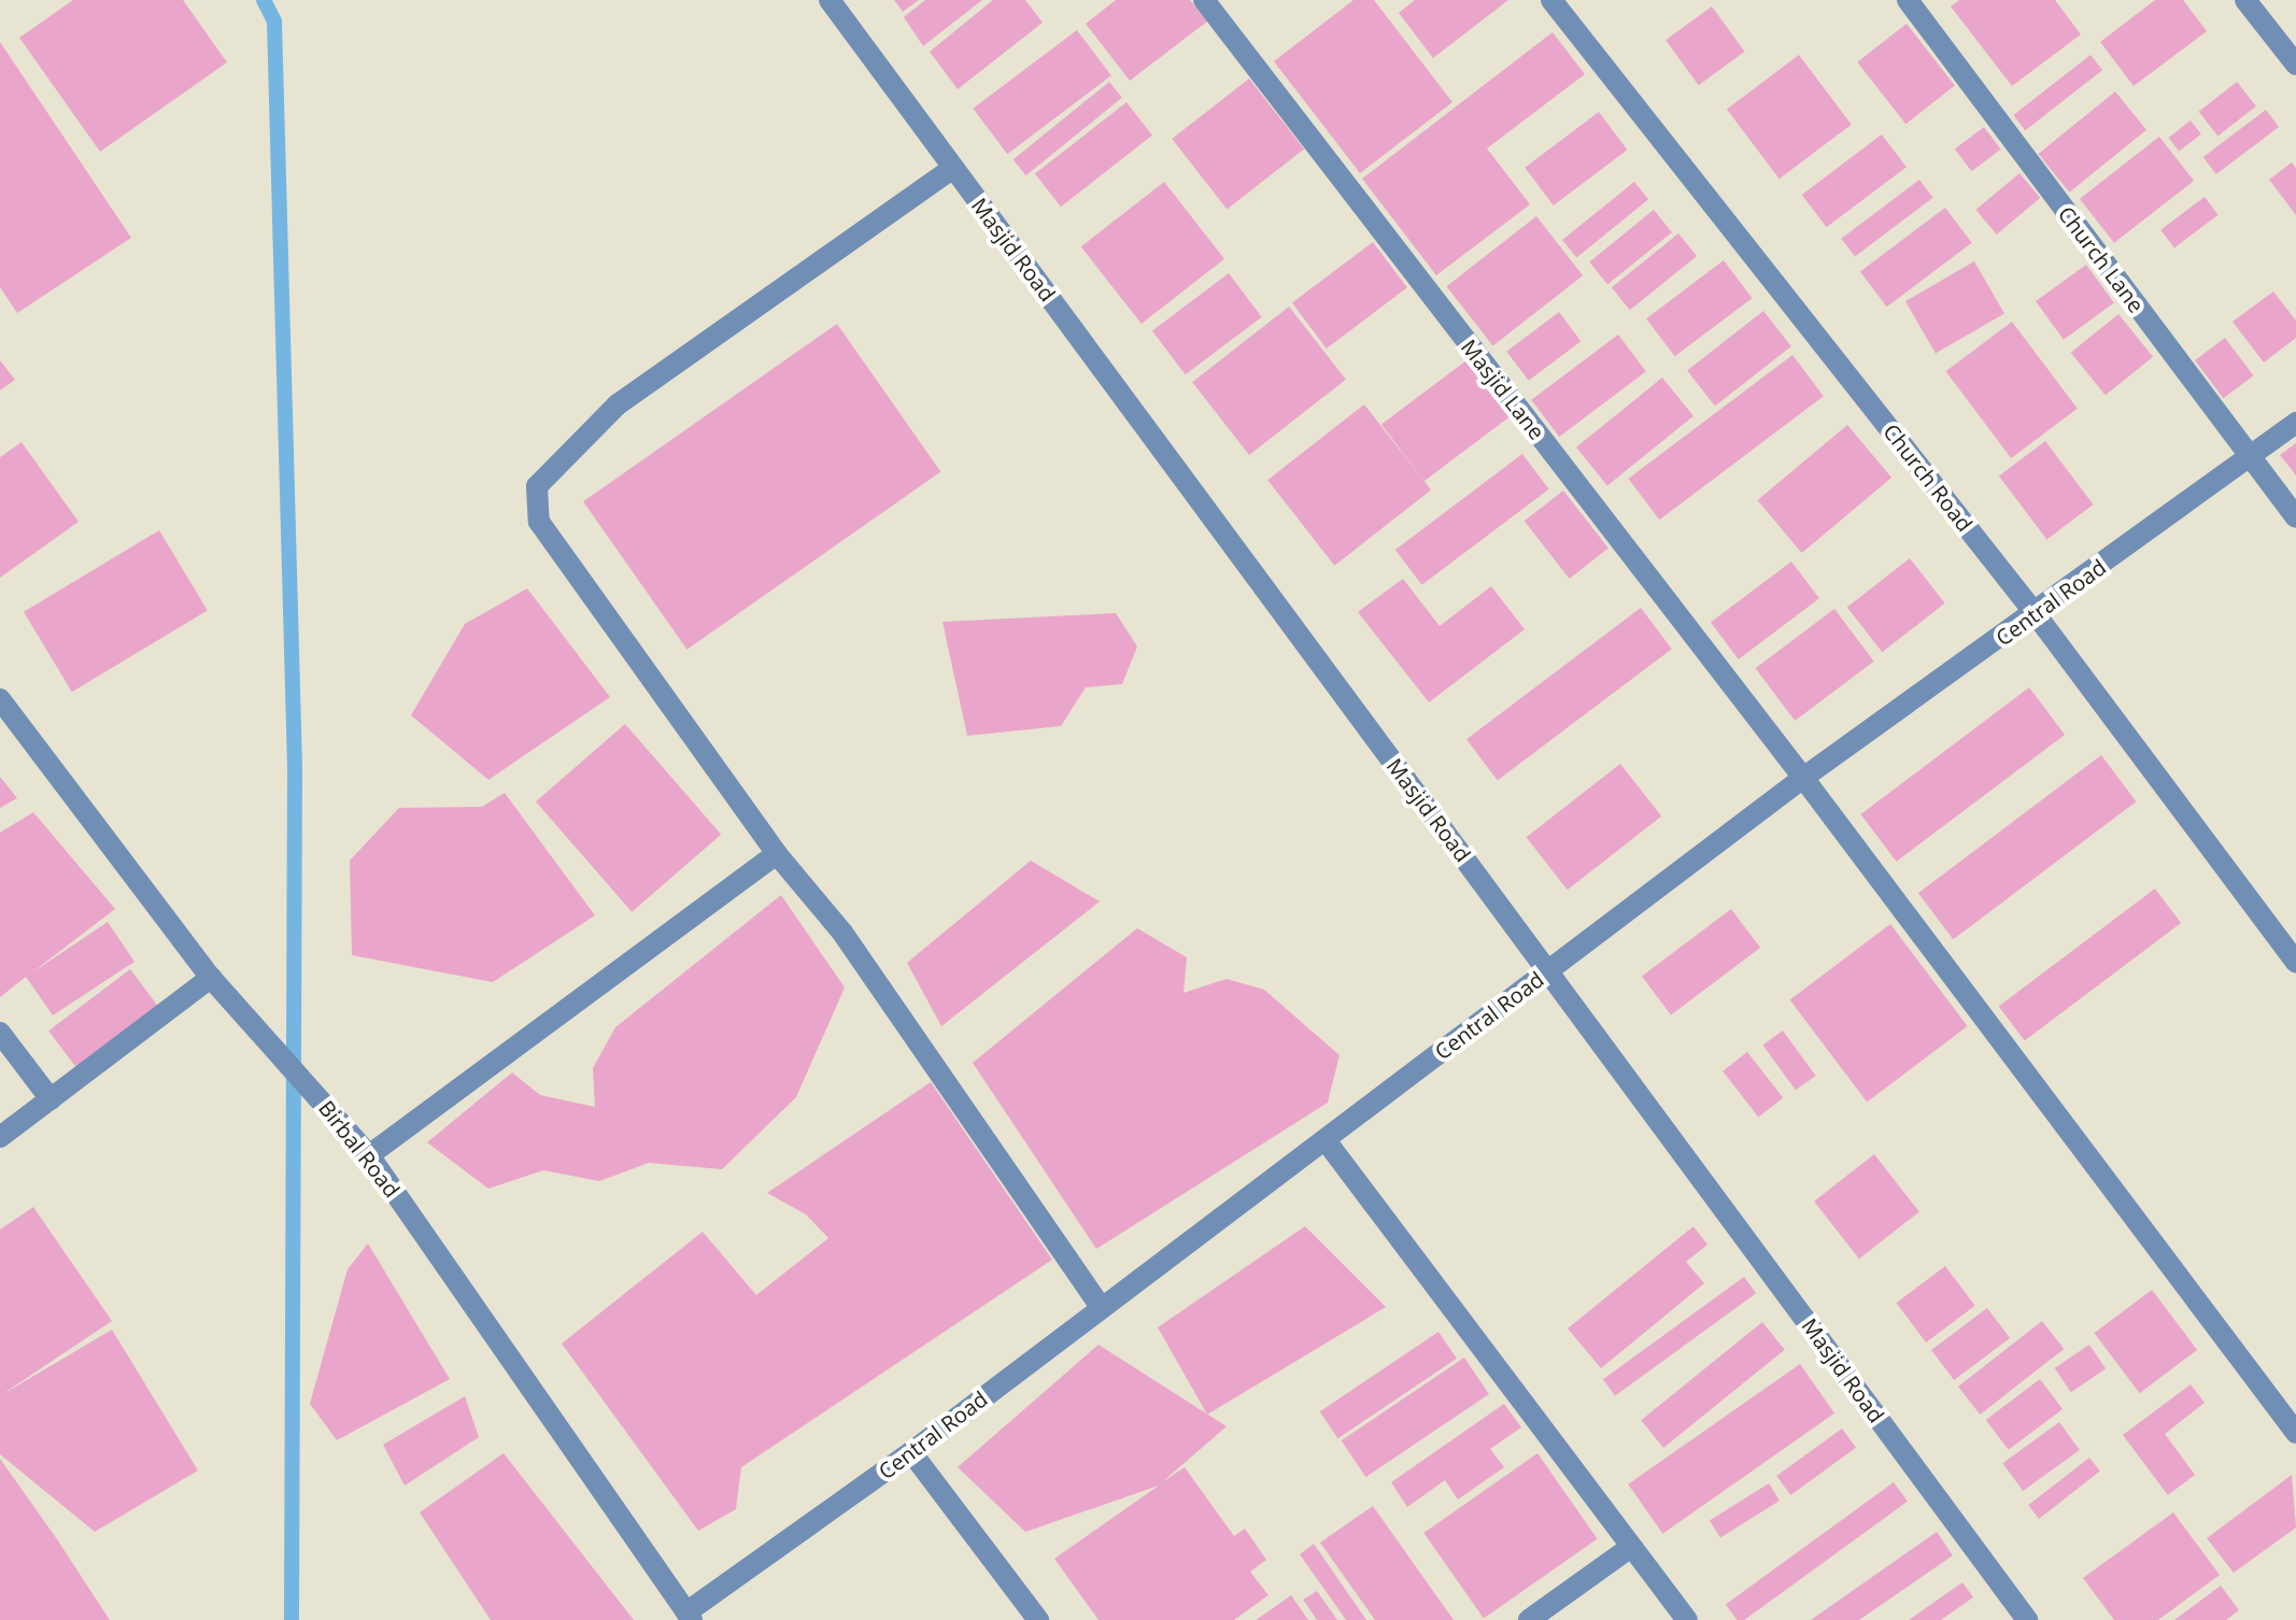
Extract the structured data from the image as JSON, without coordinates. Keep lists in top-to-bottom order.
{
  "streets": {
    "street": [
      "Masjid Road",
      "Church Lane",
      "Masjid Lane",
      "Church Road",
      "Central Road",
      "Birbal Road"
    ]
  },
  "crossings": [
    ["Masjid Road", "Central Road"],
    ["Church Lane", "Central Road"],
    ["Masjid Lane", "Central Road"],
    ["Church Road", "Central Road"],
    ["Central Road", "Birbal Road"]
  ]
}
